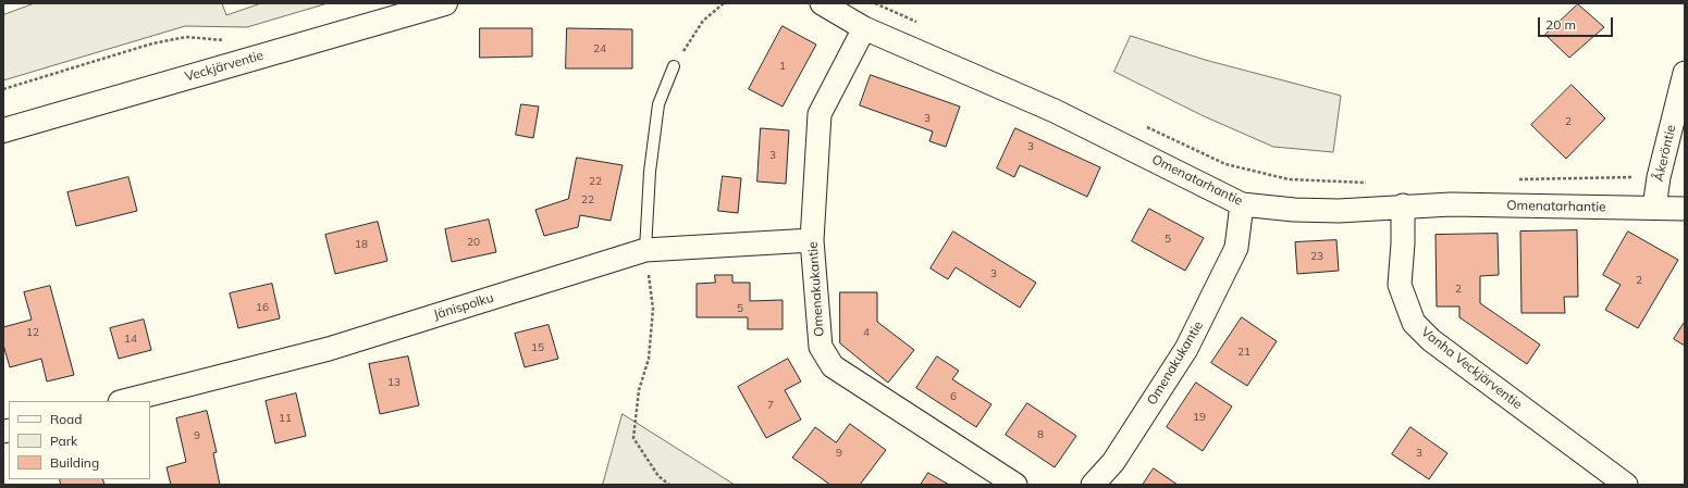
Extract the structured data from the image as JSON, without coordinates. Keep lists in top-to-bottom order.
{
  "streets": {
    "street": [
      "Veckjärventie",
      "Åkeröntie",
      "Omenatarhantie",
      "Omenakukantie",
      "Jänispolku",
      "Vanha Veckjärventie"
    ]
  },
  "crossings": [
    ["Åkeröntie", "Omenatarhantie"],
    ["Omenatarhantie", "Omenakukantie"],
    ["Omenatarhantie", "Vanha Veckjärventie"],
    ["Omenakukantie", "Jänispolku"]
  ],
  "house_numbers": [
    "24",
    "1",
    "3",
    "2",
    "3",
    "3",
    "22",
    "22",
    "5",
    "20",
    "18",
    "23",
    "3",
    "2",
    "2",
    "16",
    "5",
    "12",
    "4",
    "14",
    "15",
    "21",
    "13",
    "6",
    "7",
    "19",
    "11",
    "8",
    "9",
    "9",
    "3"
  ],
  "legend": ["Road", "Park", "Building"],
  "scale_bar": "20 m"
}
